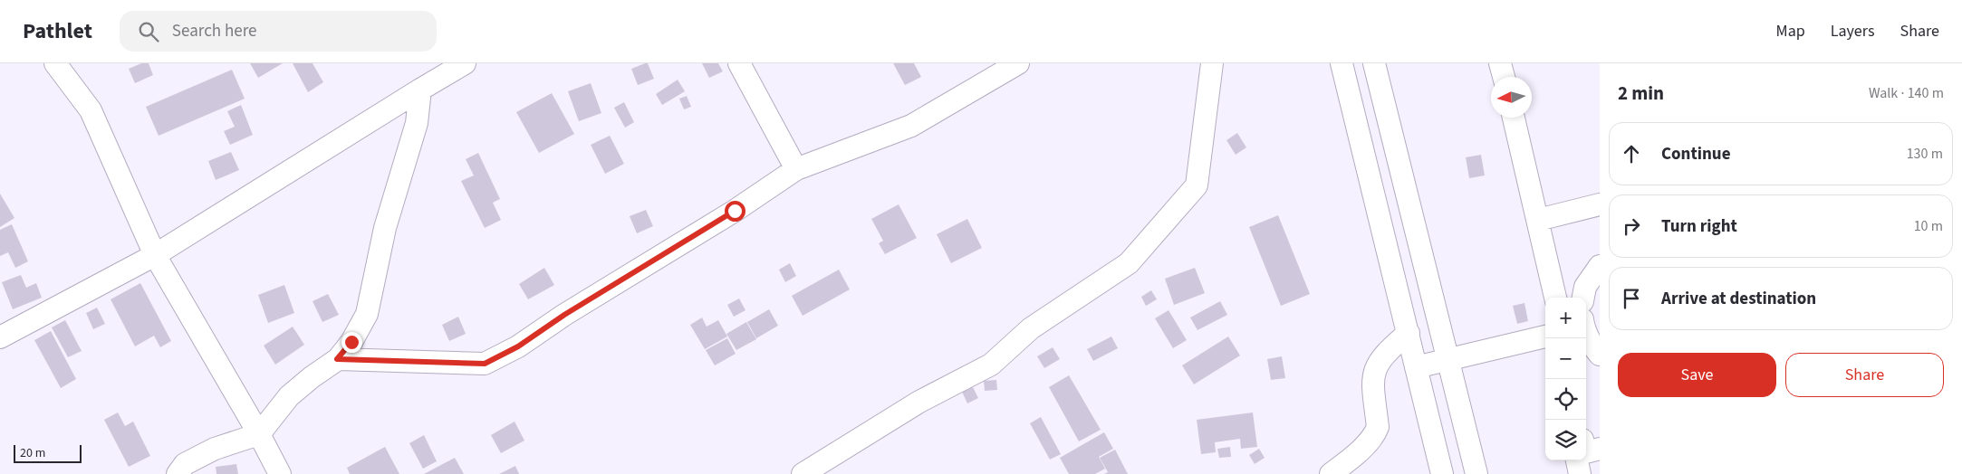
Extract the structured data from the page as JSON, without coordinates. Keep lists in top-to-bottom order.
{
  "scale_bar": "20 m",
  "north": "left",
  "page": {
    "header": "Pathlet",
    "search": "Search here",
    "nav": ["Map", "Layers", "Share"],
    "heading": ["2 min", "Walk · 140 m"],
    "list": [
      ["Continue", "130 m"],
      ["Turn right", "10 m"],
      "Arrive at destination"
    ],
    "map_buttons": ["+", "−"],
    "buttons": ["Save", "Share"],
    "scale": "20 m"
  }
}
